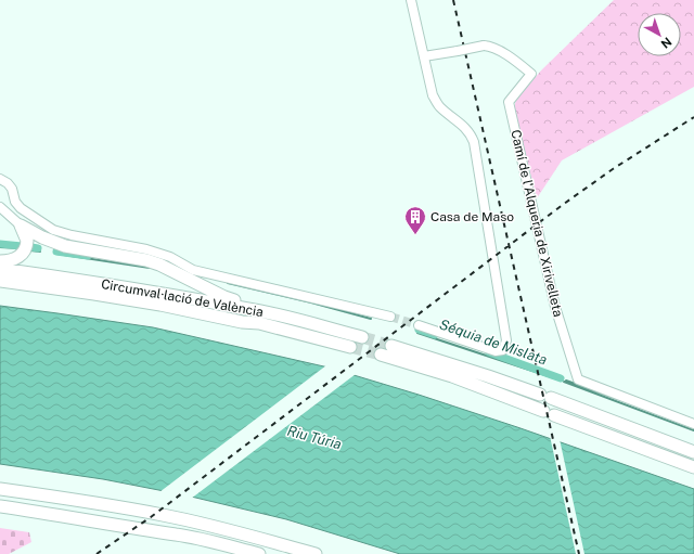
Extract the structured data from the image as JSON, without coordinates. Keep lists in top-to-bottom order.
{
  "streets": {
    "highway": ["Circumval·lació de València"],
    "street": ["Camí de l'Alqueria de Xirivelleta"]
  },
  "water": ["Séquia de Mislata", "Riu Túria"],
  "places": {
    "building": ["Casa de Maso"]
  },
  "north": "bottom right"
}
